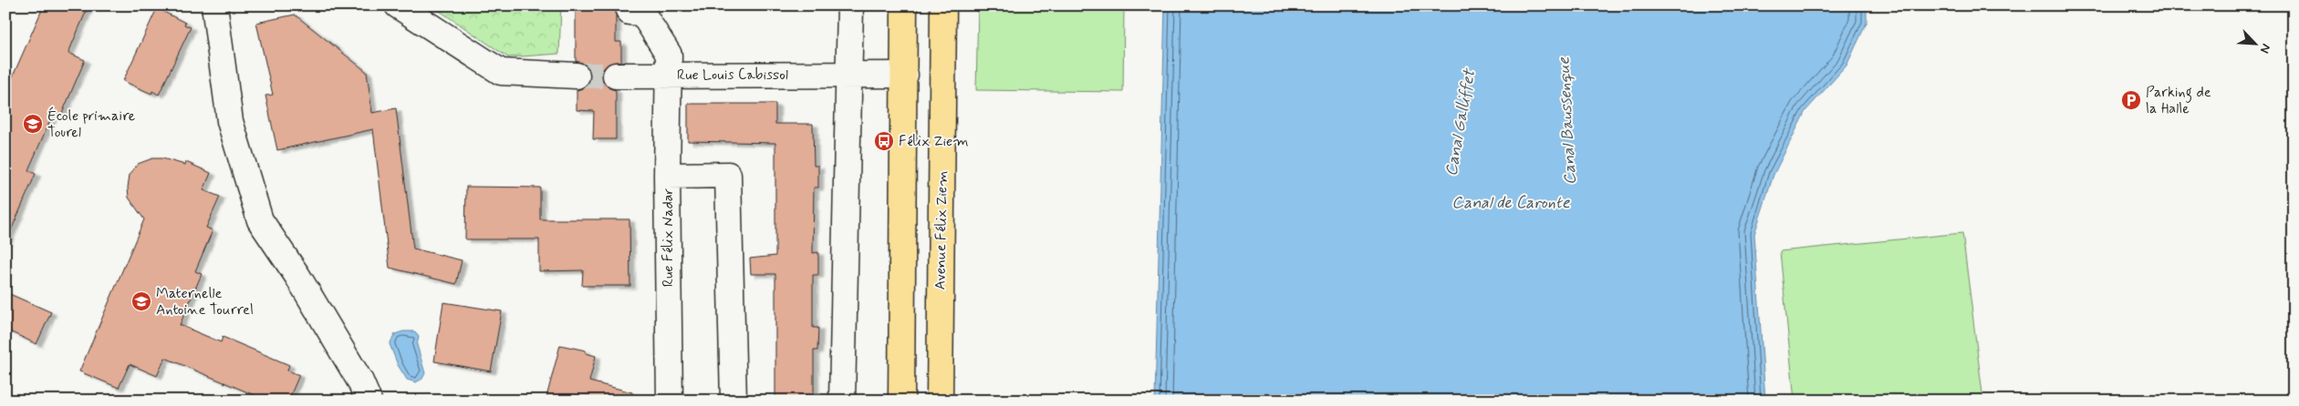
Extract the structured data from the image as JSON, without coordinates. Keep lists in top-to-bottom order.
{
  "streets": {
    "main road": ["Avenue Félix Ziem"],
    "street": ["Rue Louis Cabissol", "Rue Félix Nadar"]
  },
  "crossings": [
    ["Rue Louis Cabissol", "Rue Félix Nadar"]
  ],
  "water": ["Canal Baussenque", "Canal Galliffet", "Canal de Caronte"],
  "places": {
    "parking": ["Parking de la Halle"],
    "school or university": ["École primaire Tourel", "Maternelle Antoine Tourrel"],
    "bus stop": ["Félix Ziem"]
  },
  "north": "bottom right"
}
